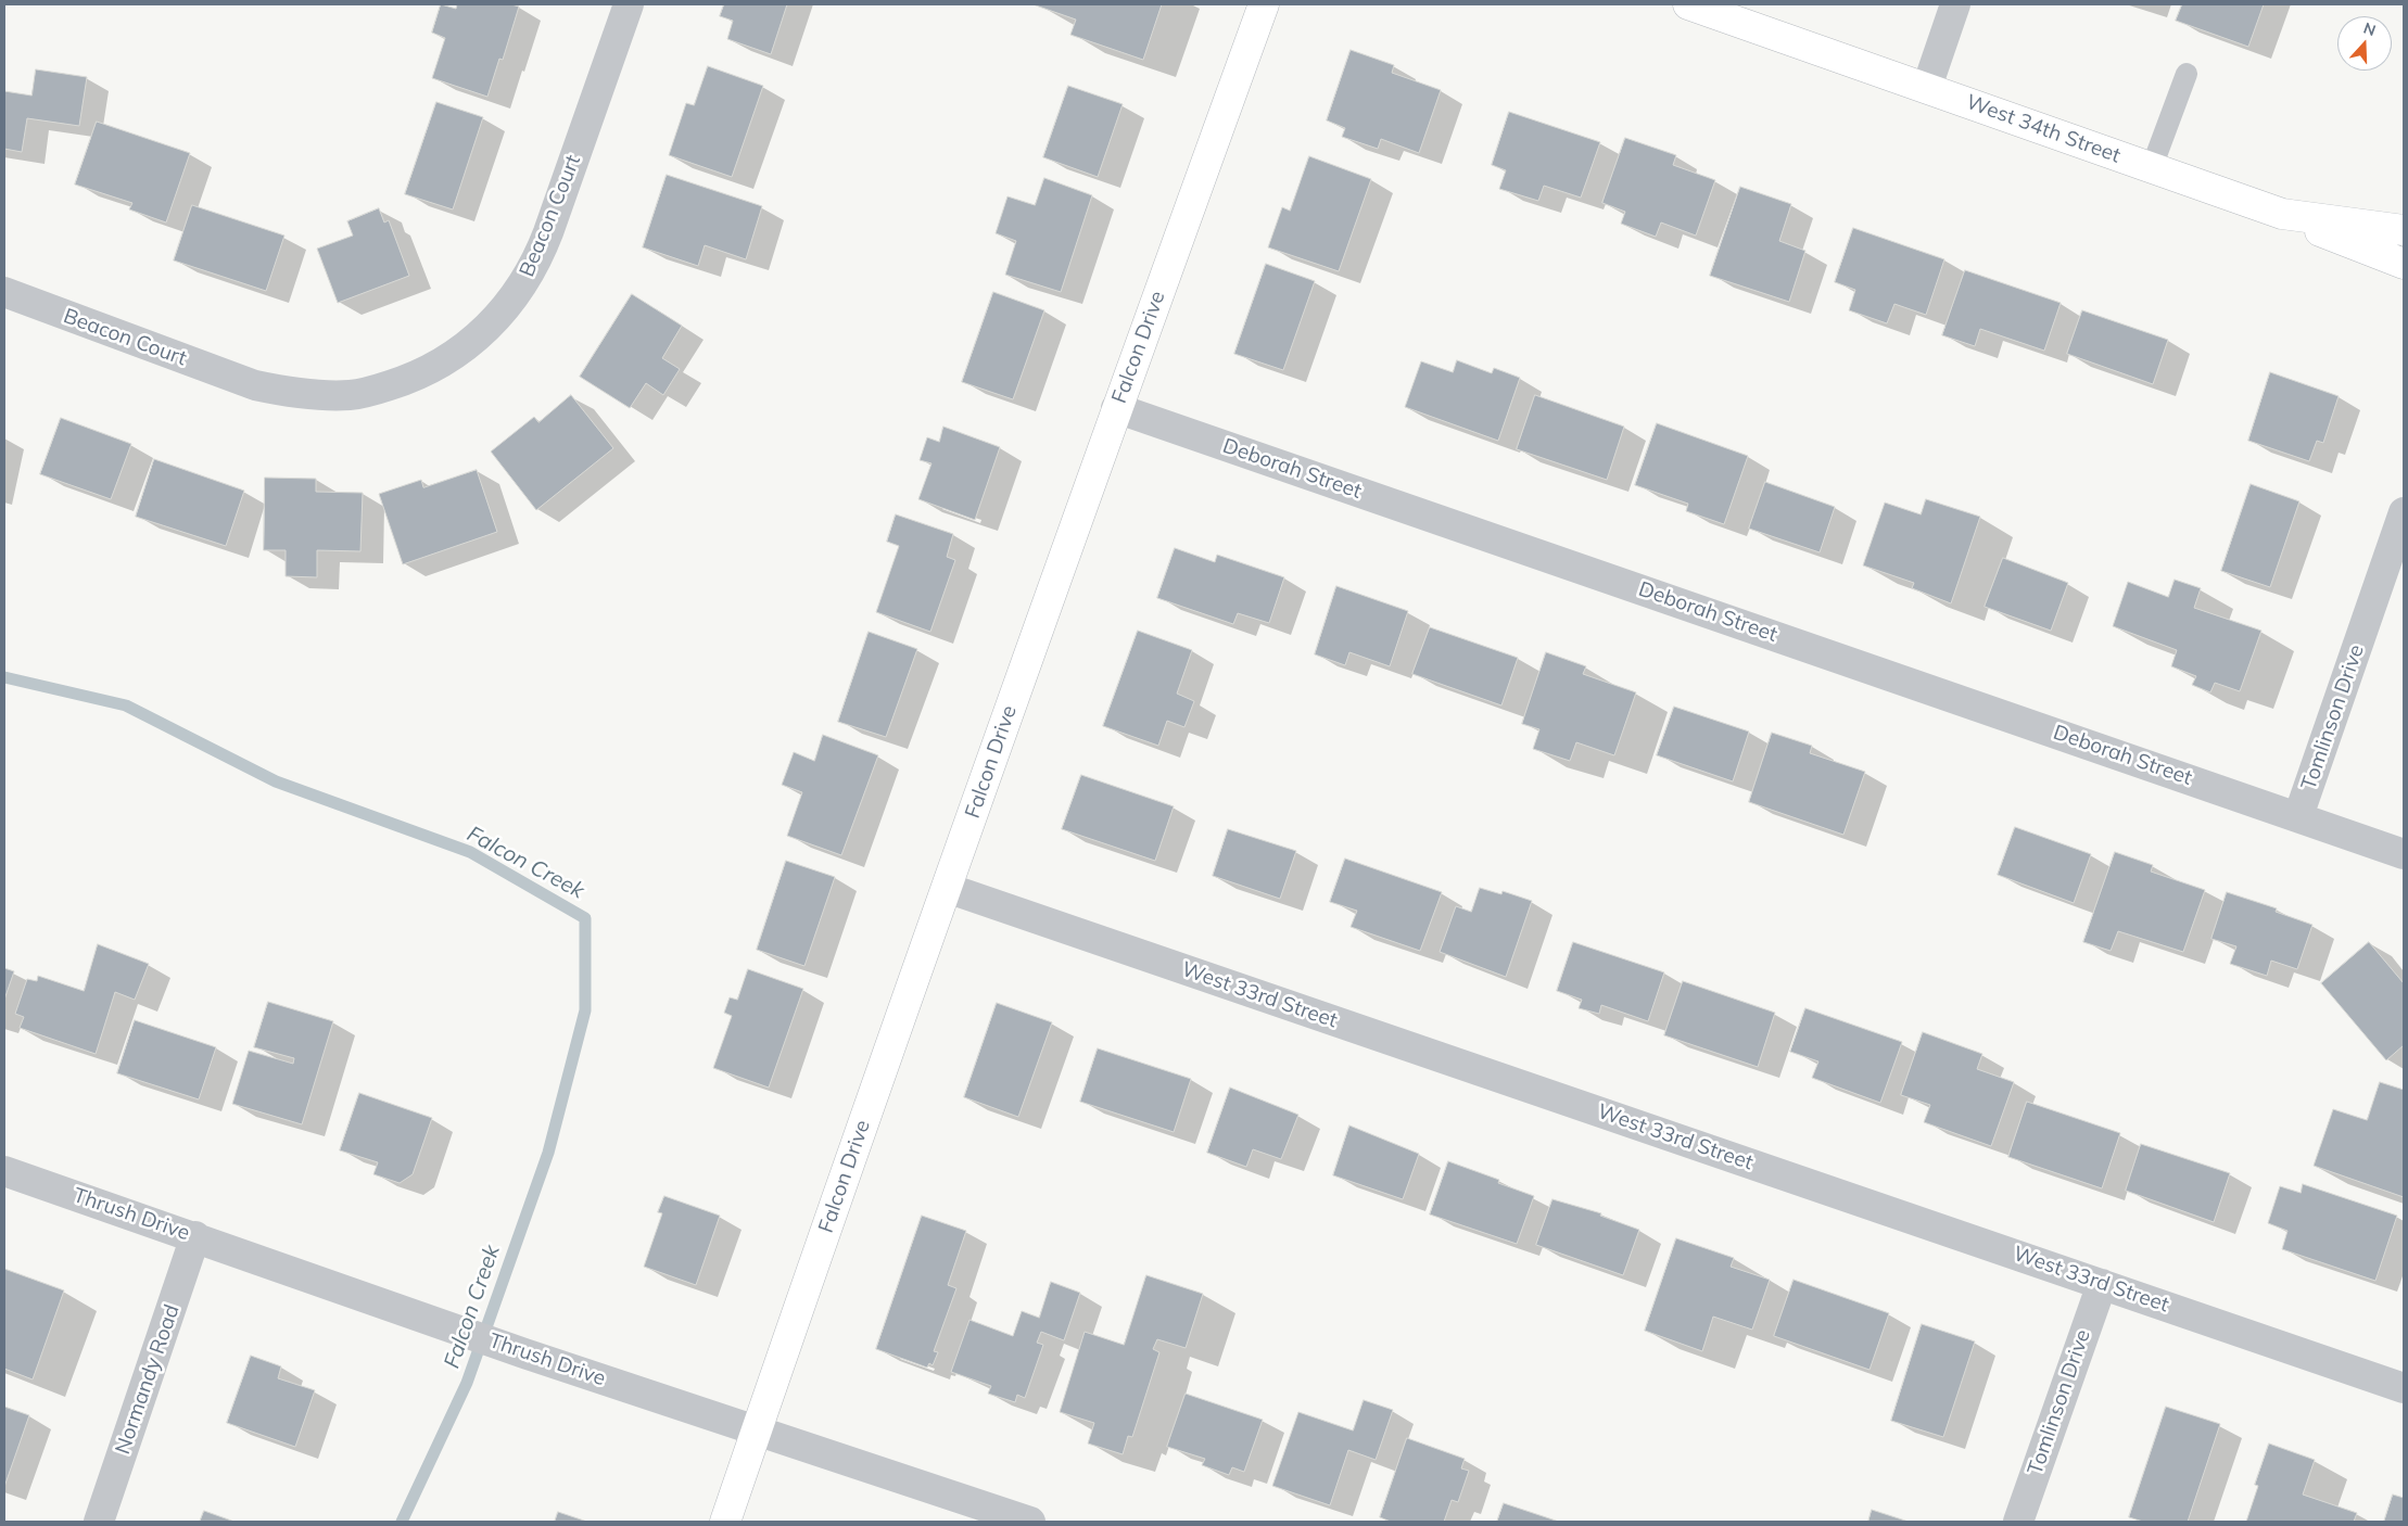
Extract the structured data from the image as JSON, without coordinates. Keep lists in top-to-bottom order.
{
  "streets": {
    "street": [
      "West 34th Street",
      "Beacon Court",
      "Falcon Drive",
      "Deborah Street",
      "Tomlinson Drive",
      "West 33rd Street",
      "Thrush Drive",
      "Normandy Road"
    ]
  },
  "crossings": [
    ["Falcon Drive", "Deborah Street"],
    ["Falcon Drive", "West 33rd Street"],
    ["Falcon Drive", "Thrush Drive"],
    ["Deborah Street", "Tomlinson Drive"],
    ["Tomlinson Drive", "West 33rd Street"],
    ["Thrush Drive", "Normandy Road"]
  ],
  "water": ["Falcon Creek"],
  "north": "top"
}
